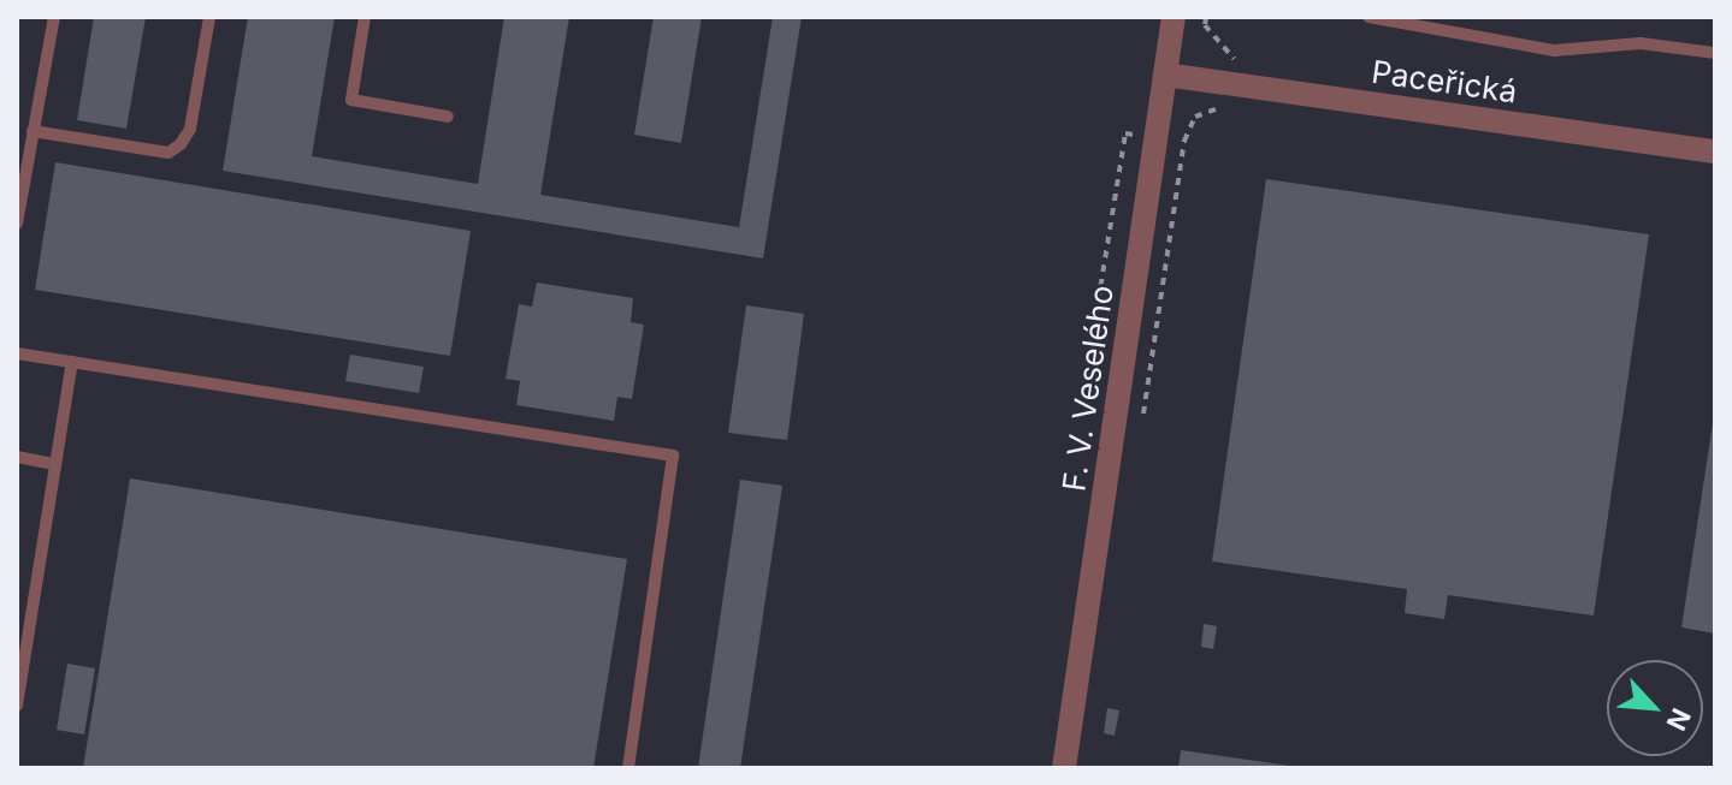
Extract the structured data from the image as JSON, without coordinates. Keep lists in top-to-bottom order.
{
  "streets": {
    "street": ["Paceřická", "F. V. Veselého"]
  },
  "crossings": [
    ["Paceřická", "F. V. Veselého"]
  ],
  "north": "bottom right"
}
